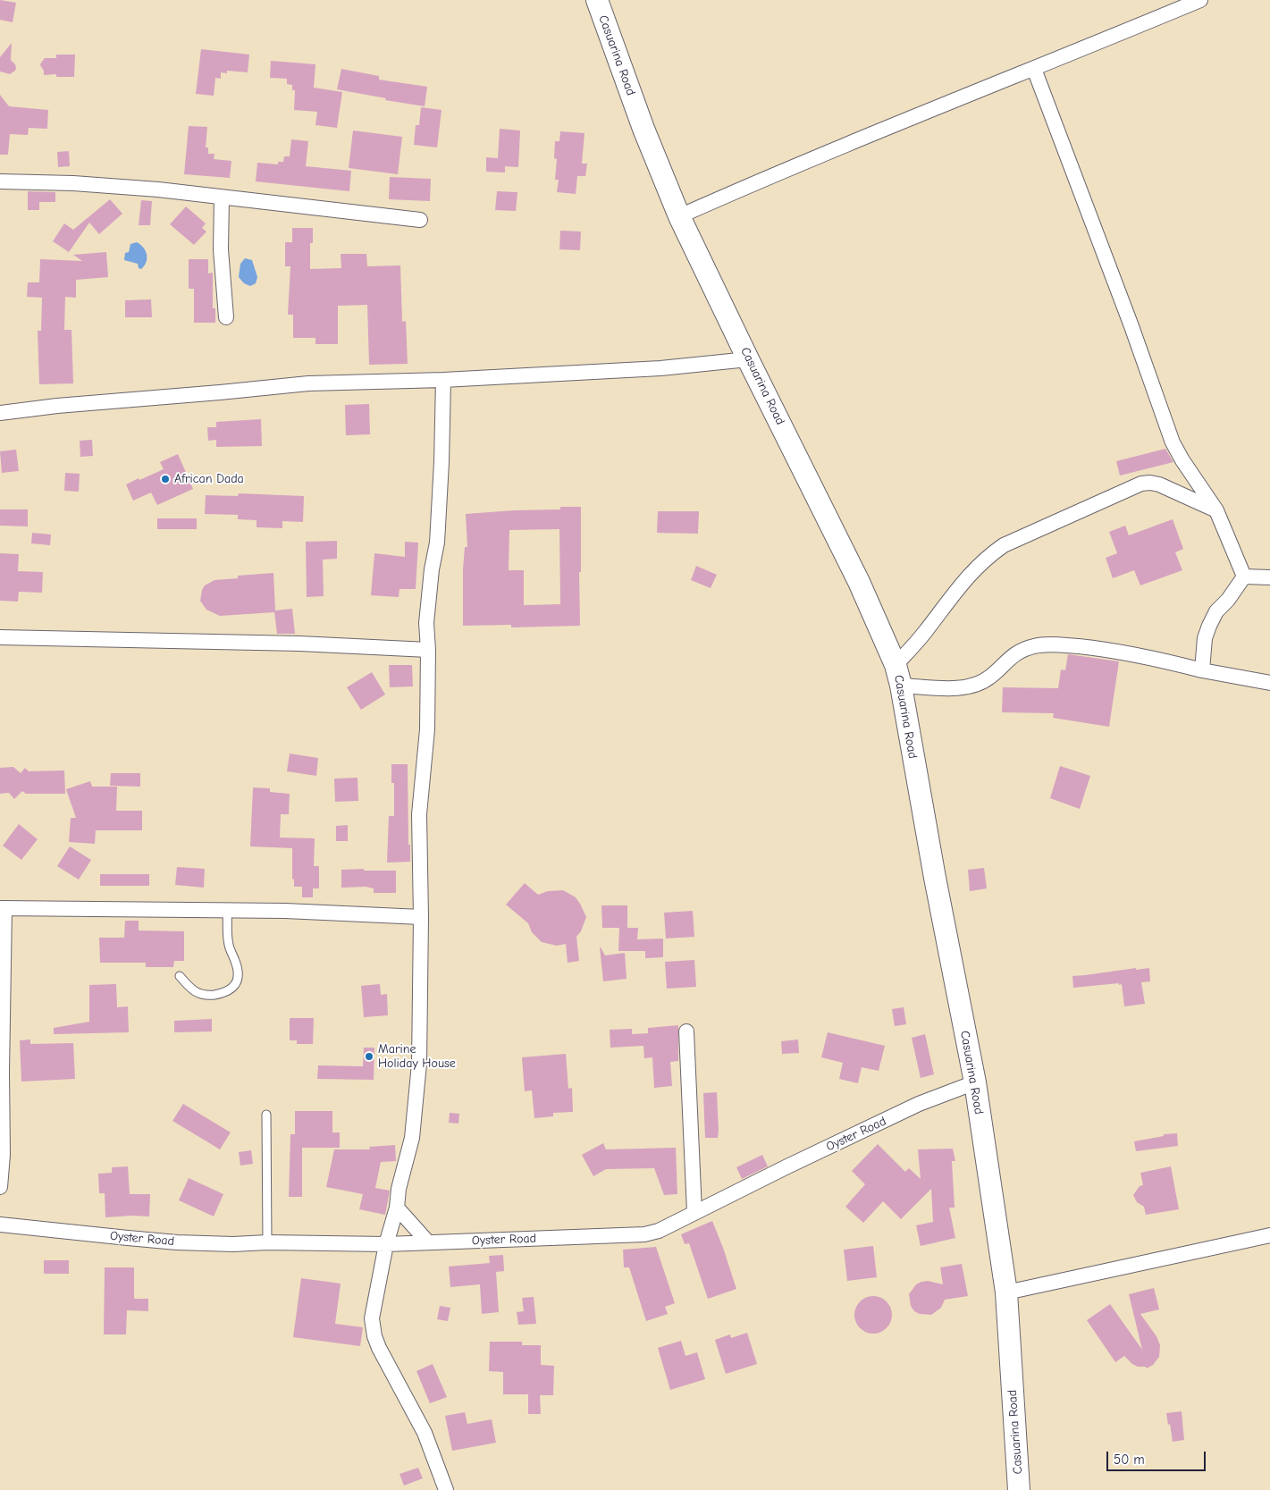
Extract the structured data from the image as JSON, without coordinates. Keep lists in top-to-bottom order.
{
  "streets": {
    "street": ["Casuarina Road", "Oyster Road"]
  },
  "crossings": [
    ["Casuarina Road", "Oyster Road"]
  ],
  "places": ["African Dada", "Marine Holiday House"],
  "scale_bar": "50 m"
}
